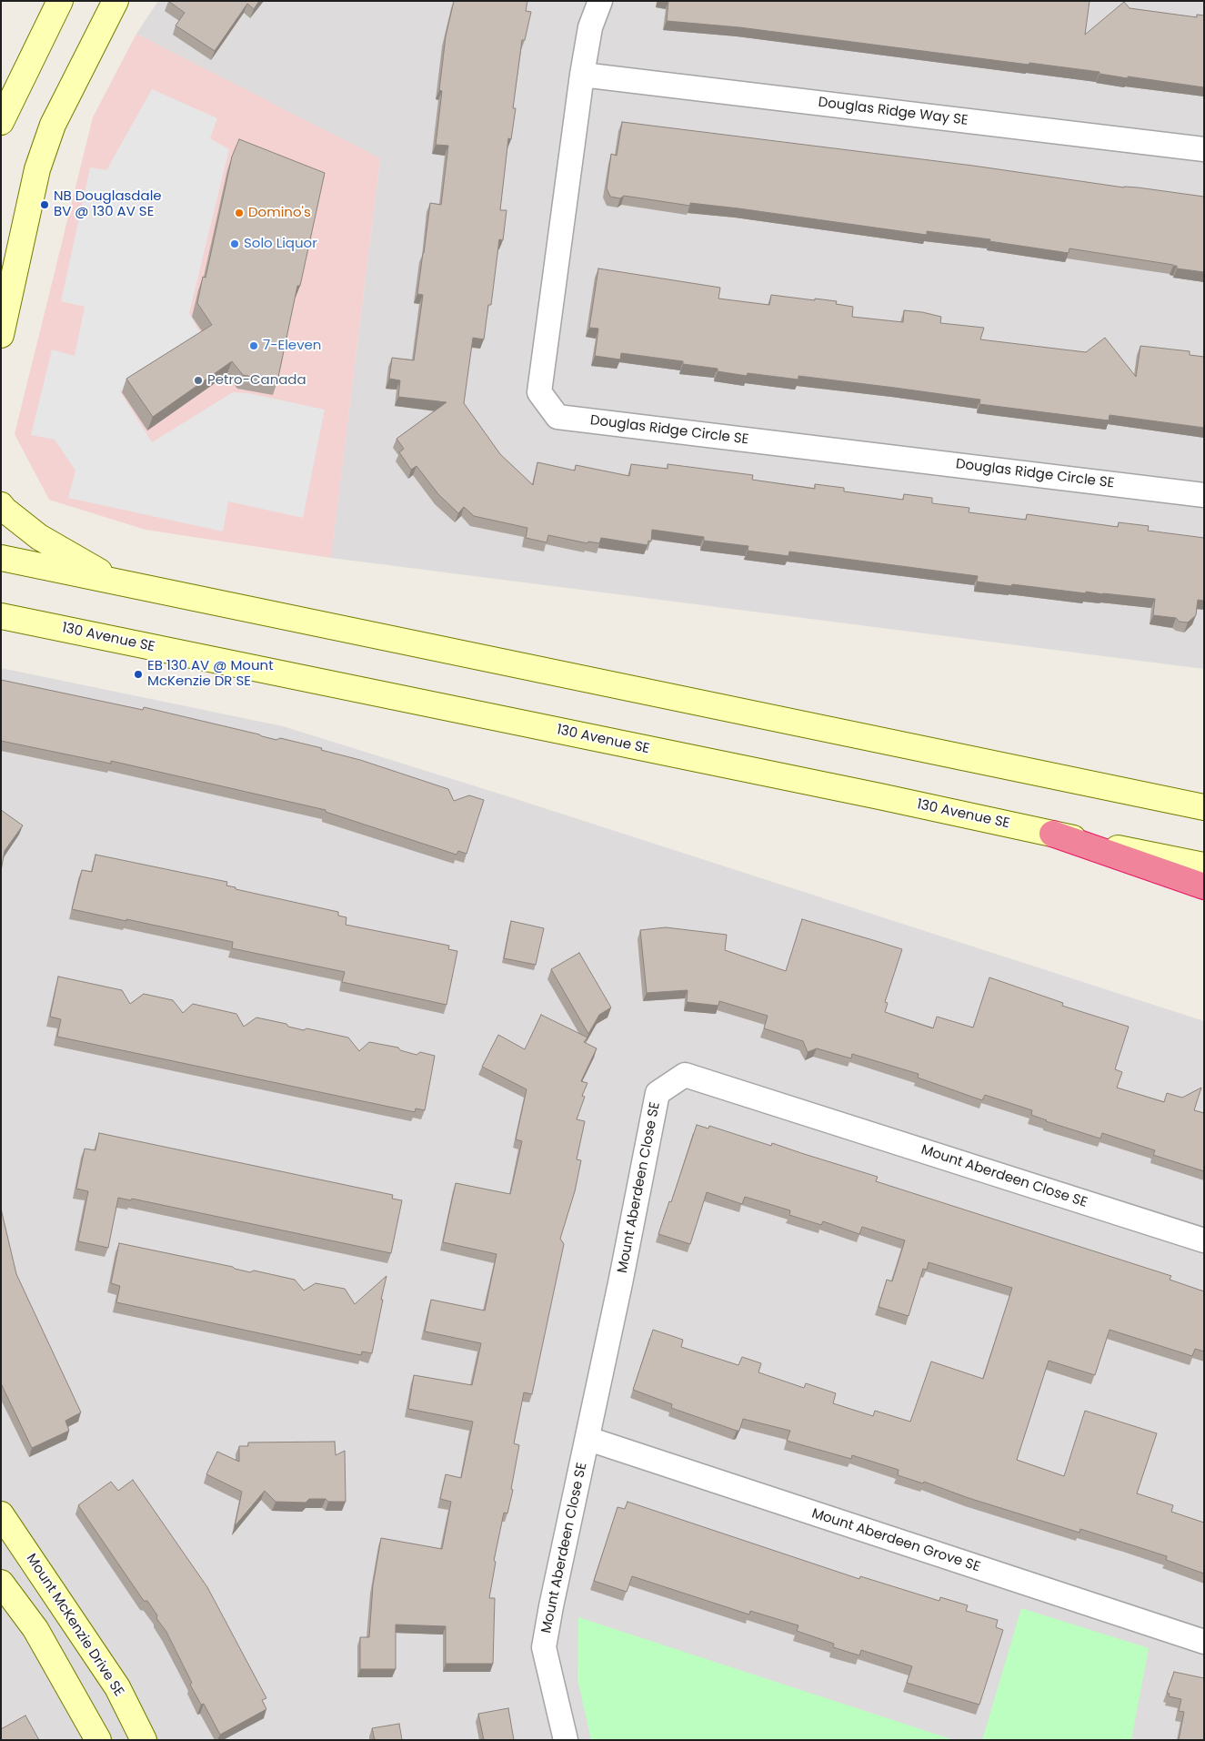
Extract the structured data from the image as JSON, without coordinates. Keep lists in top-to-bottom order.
{
  "streets": {
    "street": [
      "Douglas Ridge Way SE",
      "Douglas Ridge Circle SE",
      "130 Avenue SE",
      "Mount Aberdeen Close SE",
      "Mount Aberdeen Grove SE",
      "Mount McKenzie Drive SE"
    ]
  },
  "crossings": [
    ["Douglas Ridge Way SE", "Douglas Ridge Circle SE"],
    ["Mount Aberdeen Close SE", "Mount Aberdeen Grove SE"]
  ],
  "places": [
    "NB Douglasdale BV @ 130 AV SE",
    "Domino's",
    "Solo Liquor",
    "7-Eleven",
    "Petro-Canada",
    "EB 130 AV @ Mount McKenzie DR SE"
  ]
}
